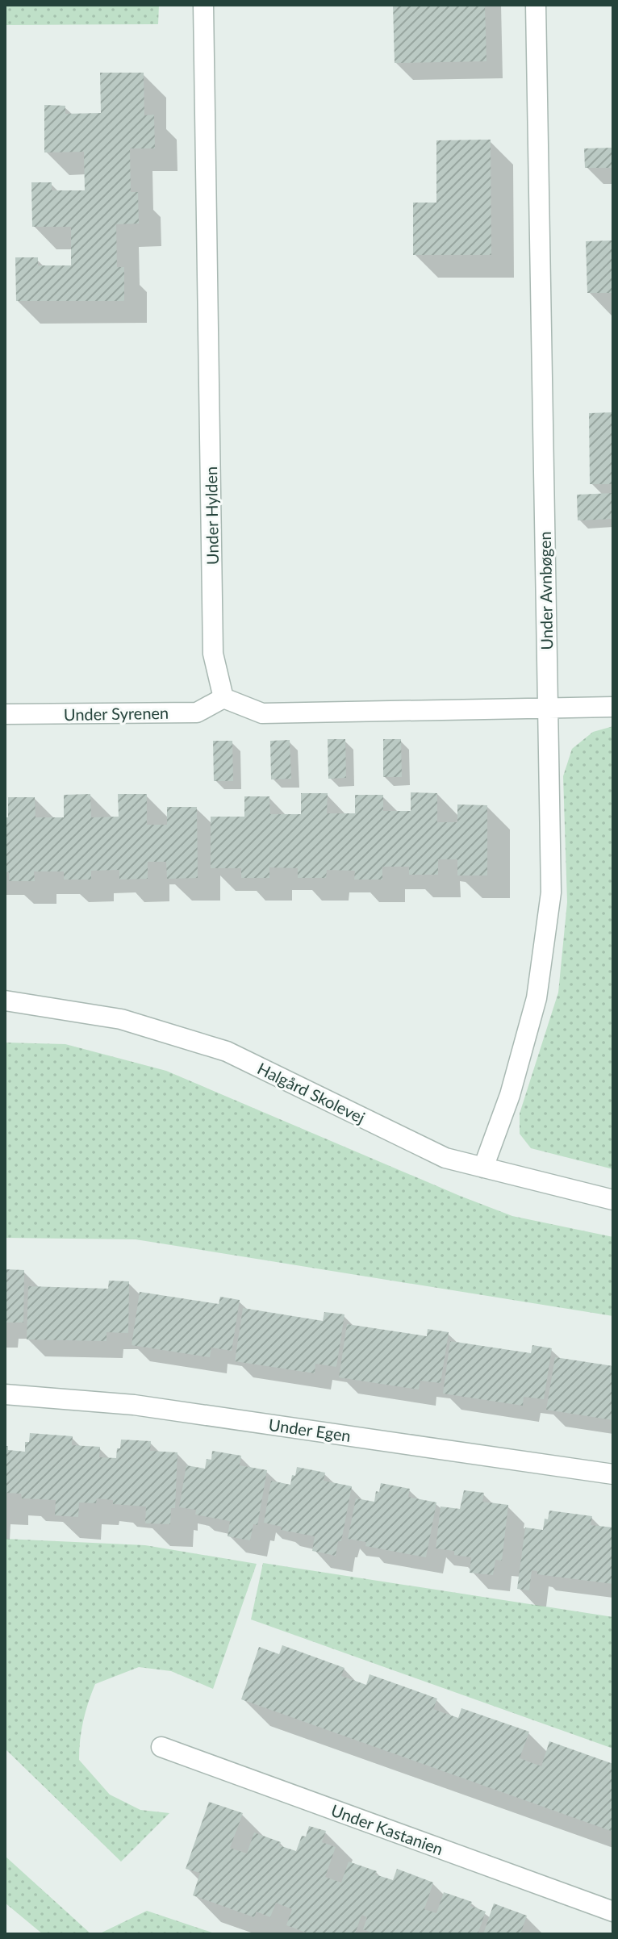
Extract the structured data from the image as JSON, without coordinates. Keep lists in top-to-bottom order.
{
  "streets": {
    "street": [
      "Under Hylden",
      "Under Avnbøgen",
      "Under Syrenen",
      "Halgård Skolevej",
      "Under Egen",
      "Under Kastanien"
    ]
  },
  "crossings": [
    ["Under Hylden", "Under Syrenen"],
    ["Under Avnbøgen", "Halgård Skolevej"]
  ]
}
